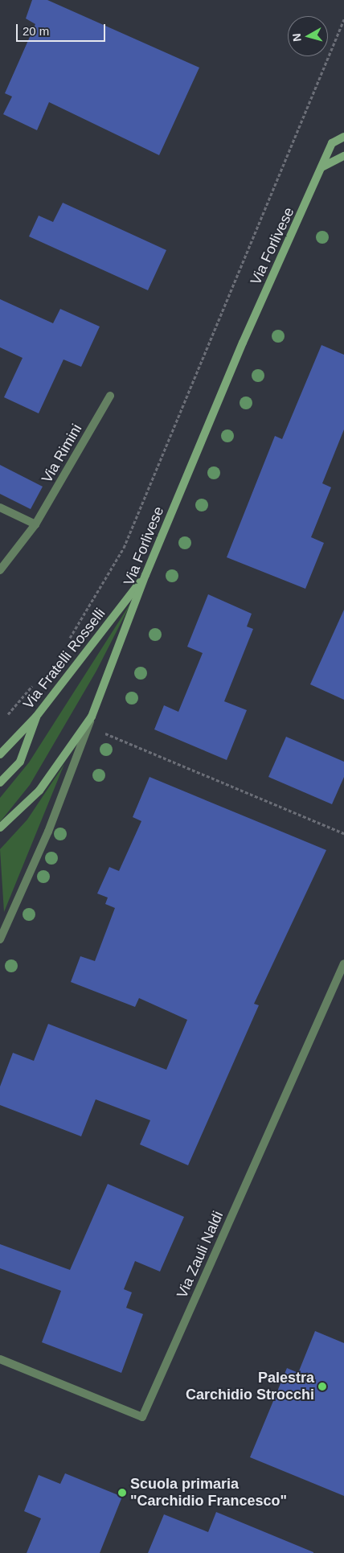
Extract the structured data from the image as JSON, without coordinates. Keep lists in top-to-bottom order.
{
  "streets": {
    "main road": ["Via Forlivese", "Via Fratelli Rosselli"],
    "street": ["Via Rimini", "Via Zauli Naldi"]
  },
  "crossings": [
    ["Via Forlivese", "Via Fratelli Rosselli"]
  ],
  "places": ["Palestra Carchidio Strocchi", "Scuola primaria \"Carchidio Francesco\""],
  "scale_bar": "20 m",
  "north": "left"
}
